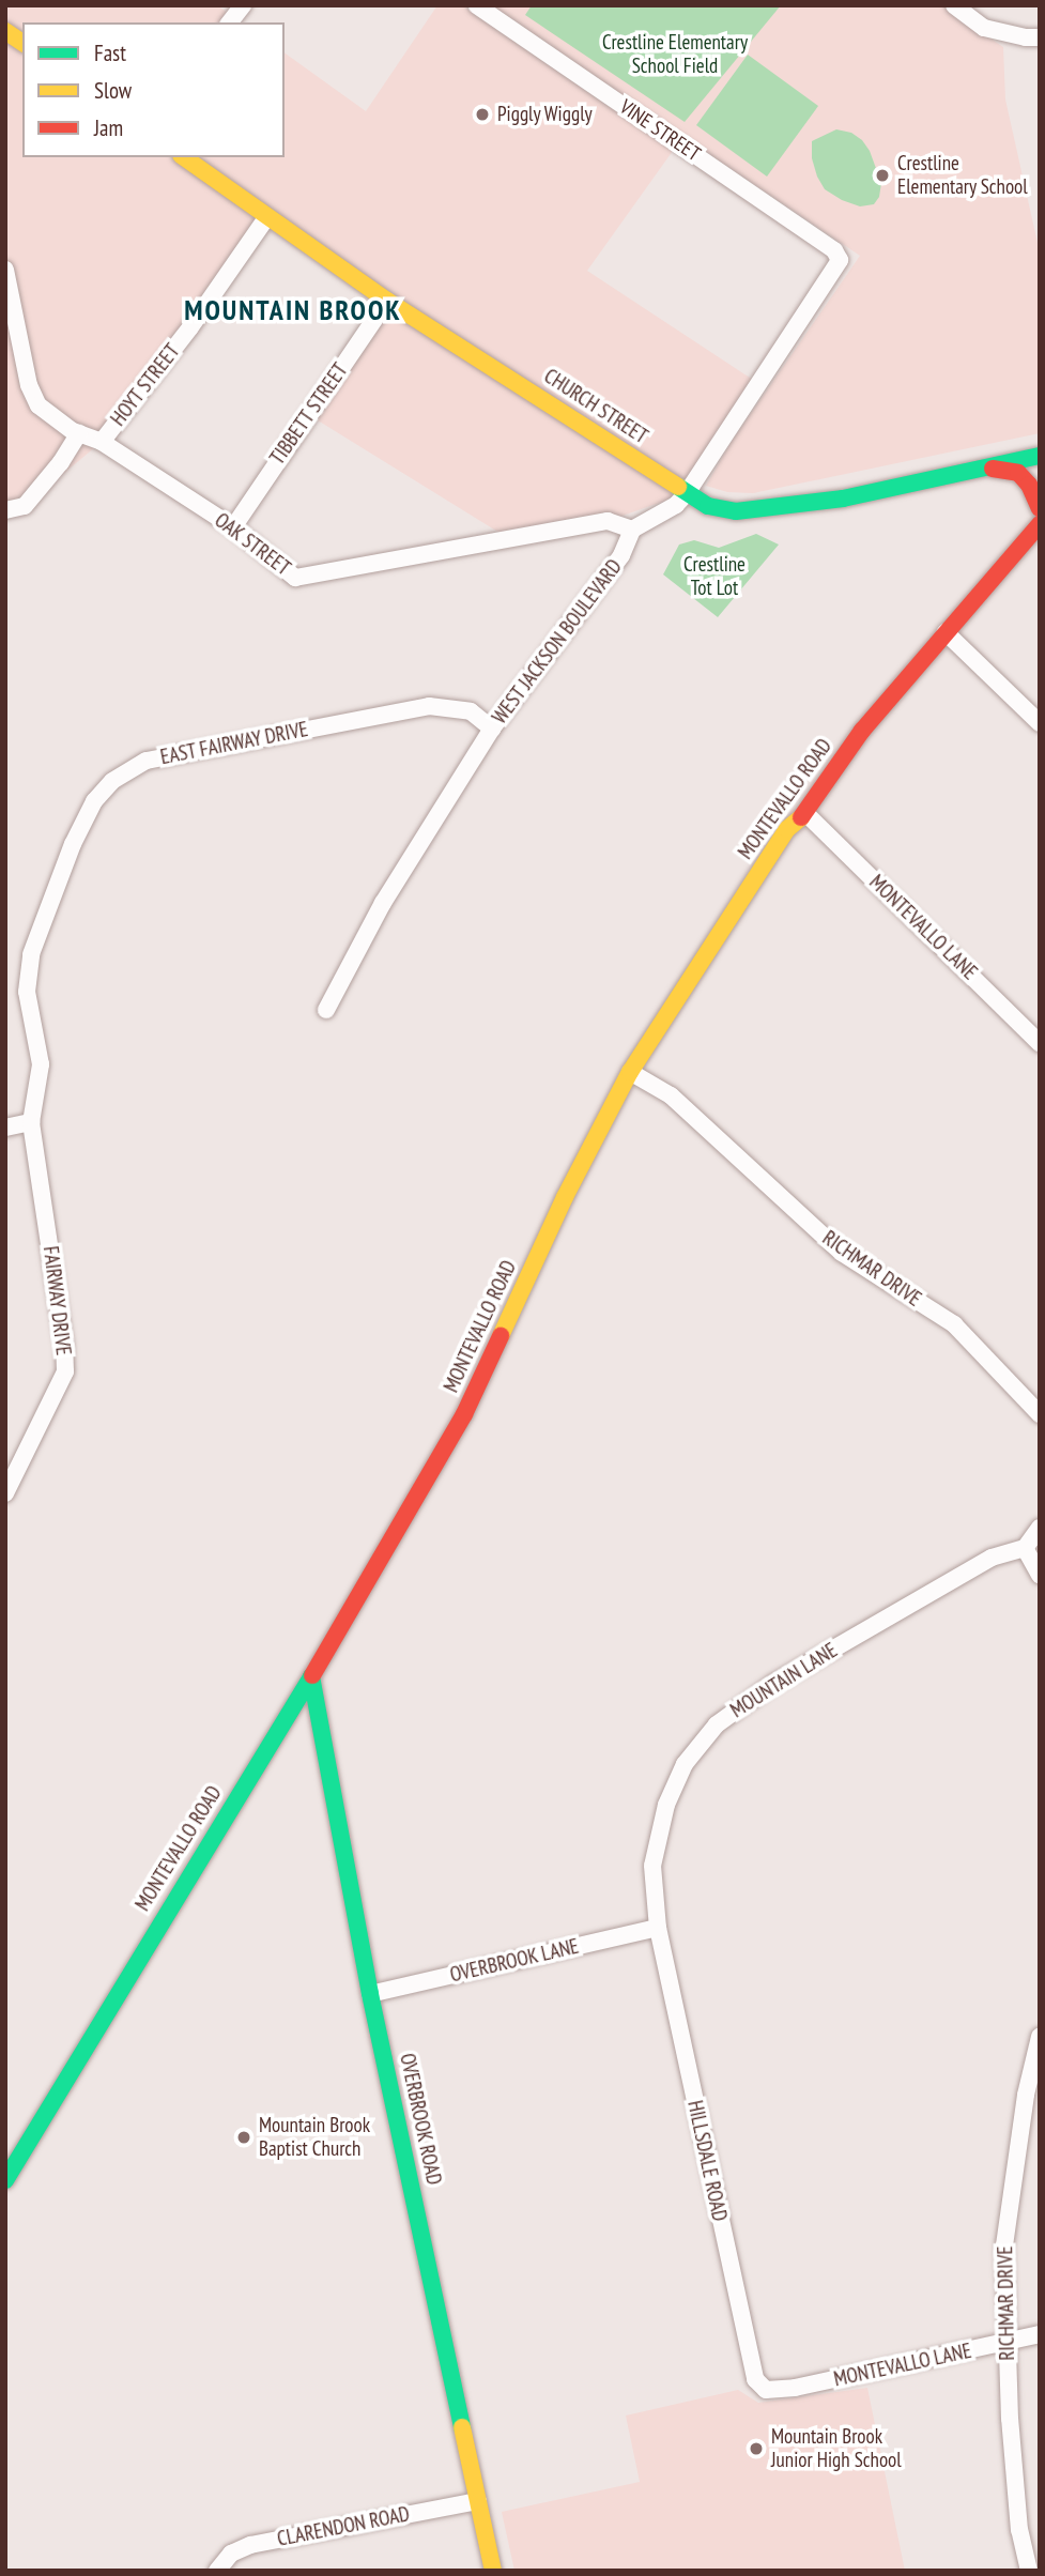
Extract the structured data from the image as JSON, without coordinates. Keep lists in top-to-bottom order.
{
  "streets": {
    "main road": ["CHURCH STREET", "MONTEVALLO ROAD", "OVERBROOK ROAD"],
    "street": [
      "VINE STREET",
      "HOYT STREET",
      "TIBBETT STREET",
      "OAK STREET",
      "WEST JACKSON BOULEVARD",
      "EAST FAIRWAY DRIVE",
      "MONTEVALLO LANE",
      "RICHMAR DRIVE",
      "FAIRWAY DRIVE",
      "MOUNTAIN LANE",
      "OVERBROOK LANE",
      "HILLSDALE ROAD",
      "CLARENDON ROAD"
    ]
  },
  "crossings": [
    ["VINE STREET", "CHURCH STREET"],
    ["HOYT STREET", "CHURCH STREET"],
    ["HOYT STREET", "OAK STREET"],
    ["CHURCH STREET", "TIBBETT STREET"],
    ["TIBBETT STREET", "OAK STREET"],
    ["OAK STREET", "WEST JACKSON BOULEVARD"],
    ["WEST JACKSON BOULEVARD", "EAST FAIRWAY DRIVE"],
    ["EAST FAIRWAY DRIVE", "FAIRWAY DRIVE"],
    ["MONTEVALLO ROAD", "MONTEVALLO LANE"],
    ["MONTEVALLO ROAD", "RICHMAR DRIVE"],
    ["MONTEVALLO ROAD", "OVERBROOK ROAD"],
    ["MONTEVALLO LANE", "RICHMAR DRIVE"],
    ["MONTEVALLO LANE", "HILLSDALE ROAD"],
    ["MOUNTAIN LANE", "OVERBROOK LANE"],
    ["MOUNTAIN LANE", "HILLSDALE ROAD"],
    ["OVERBROOK LANE", "OVERBROOK ROAD"],
    ["OVERBROOK LANE", "HILLSDALE ROAD"],
    ["OVERBROOK ROAD", "CLARENDON ROAD"]
  ],
  "districts": ["MOUNTAIN BROOK"],
  "parks": ["Crestline Elementary School Field", "Crestline Tot Lot"],
  "places": [
    "Piggly Wiggly",
    "Crestline Elementary School",
    "Mountain Brook Baptist Church",
    "Mountain Brook Junior High School"
  ],
  "legend": ["Fast", "Slow", "Jam"]
}
